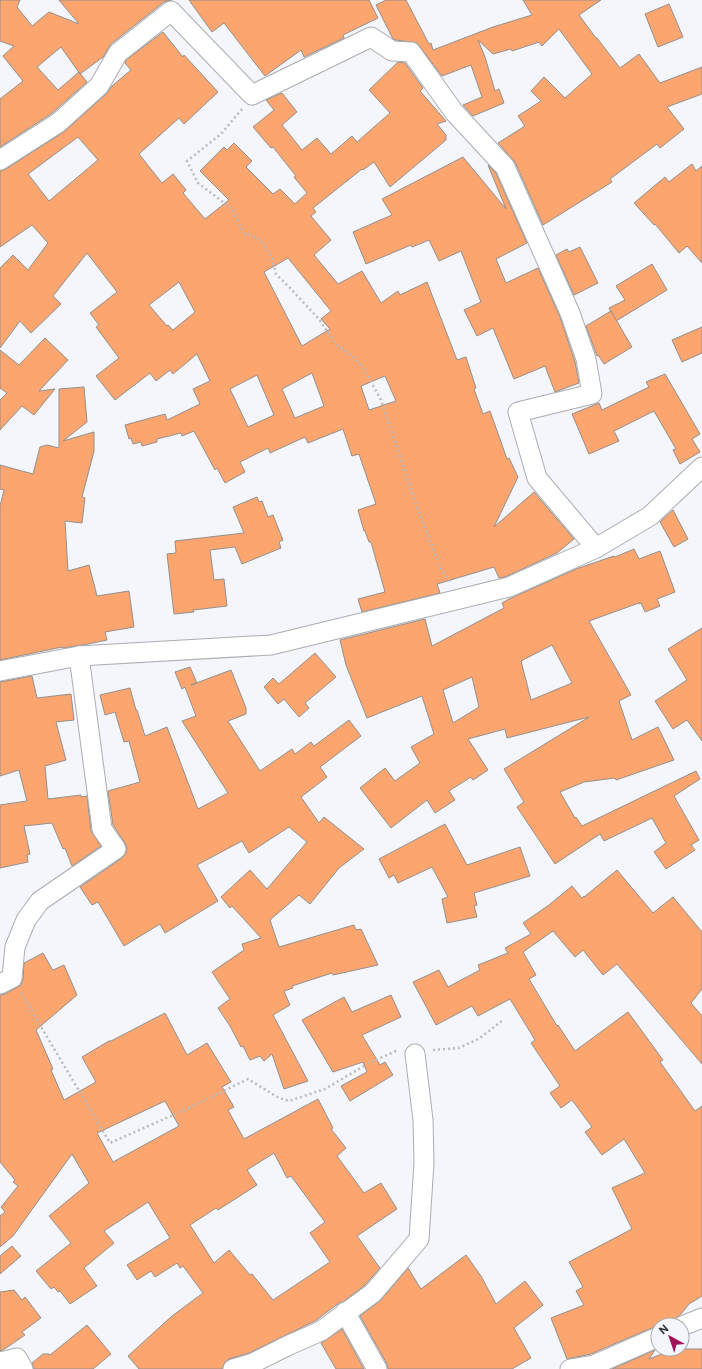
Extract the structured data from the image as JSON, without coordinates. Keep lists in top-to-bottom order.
{
  "north": "top left"
}
